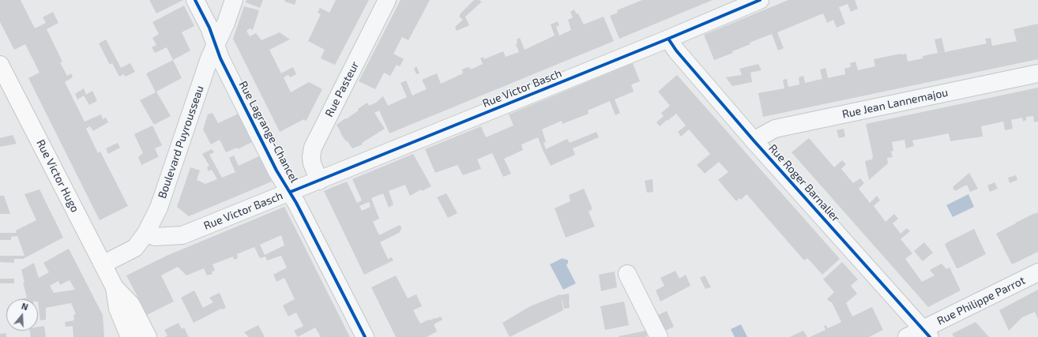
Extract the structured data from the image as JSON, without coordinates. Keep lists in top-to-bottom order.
{
  "streets": {
    "main road": ["Rue Victor Hugo"],
    "street": [
      "Rue Victor Basch",
      "Rue Pasteur",
      "Rue Jean Lannemajou",
      "Rue Lagrange-Chancel",
      "Boulevard Puyrousseau",
      "Rue Roger Barnalier",
      "Rue Philippe Parrot"
    ]
  },
  "crossings": [
    ["Rue Victor Basch", "Rue Pasteur"],
    ["Rue Victor Basch", "Rue Lagrange-Chancel"],
    ["Rue Victor Basch", "Boulevard Puyrousseau"],
    ["Rue Victor Basch", "Rue Roger Barnalier"],
    ["Rue Jean Lannemajou", "Rue Roger Barnalier"],
    ["Rue Lagrange-Chancel", "Boulevard Puyrousseau"],
    ["Boulevard Puyrousseau", "Rue Victor Hugo"],
    ["Rue Roger Barnalier", "Rue Philippe Parrot"]
  ],
  "north": "top"
}
